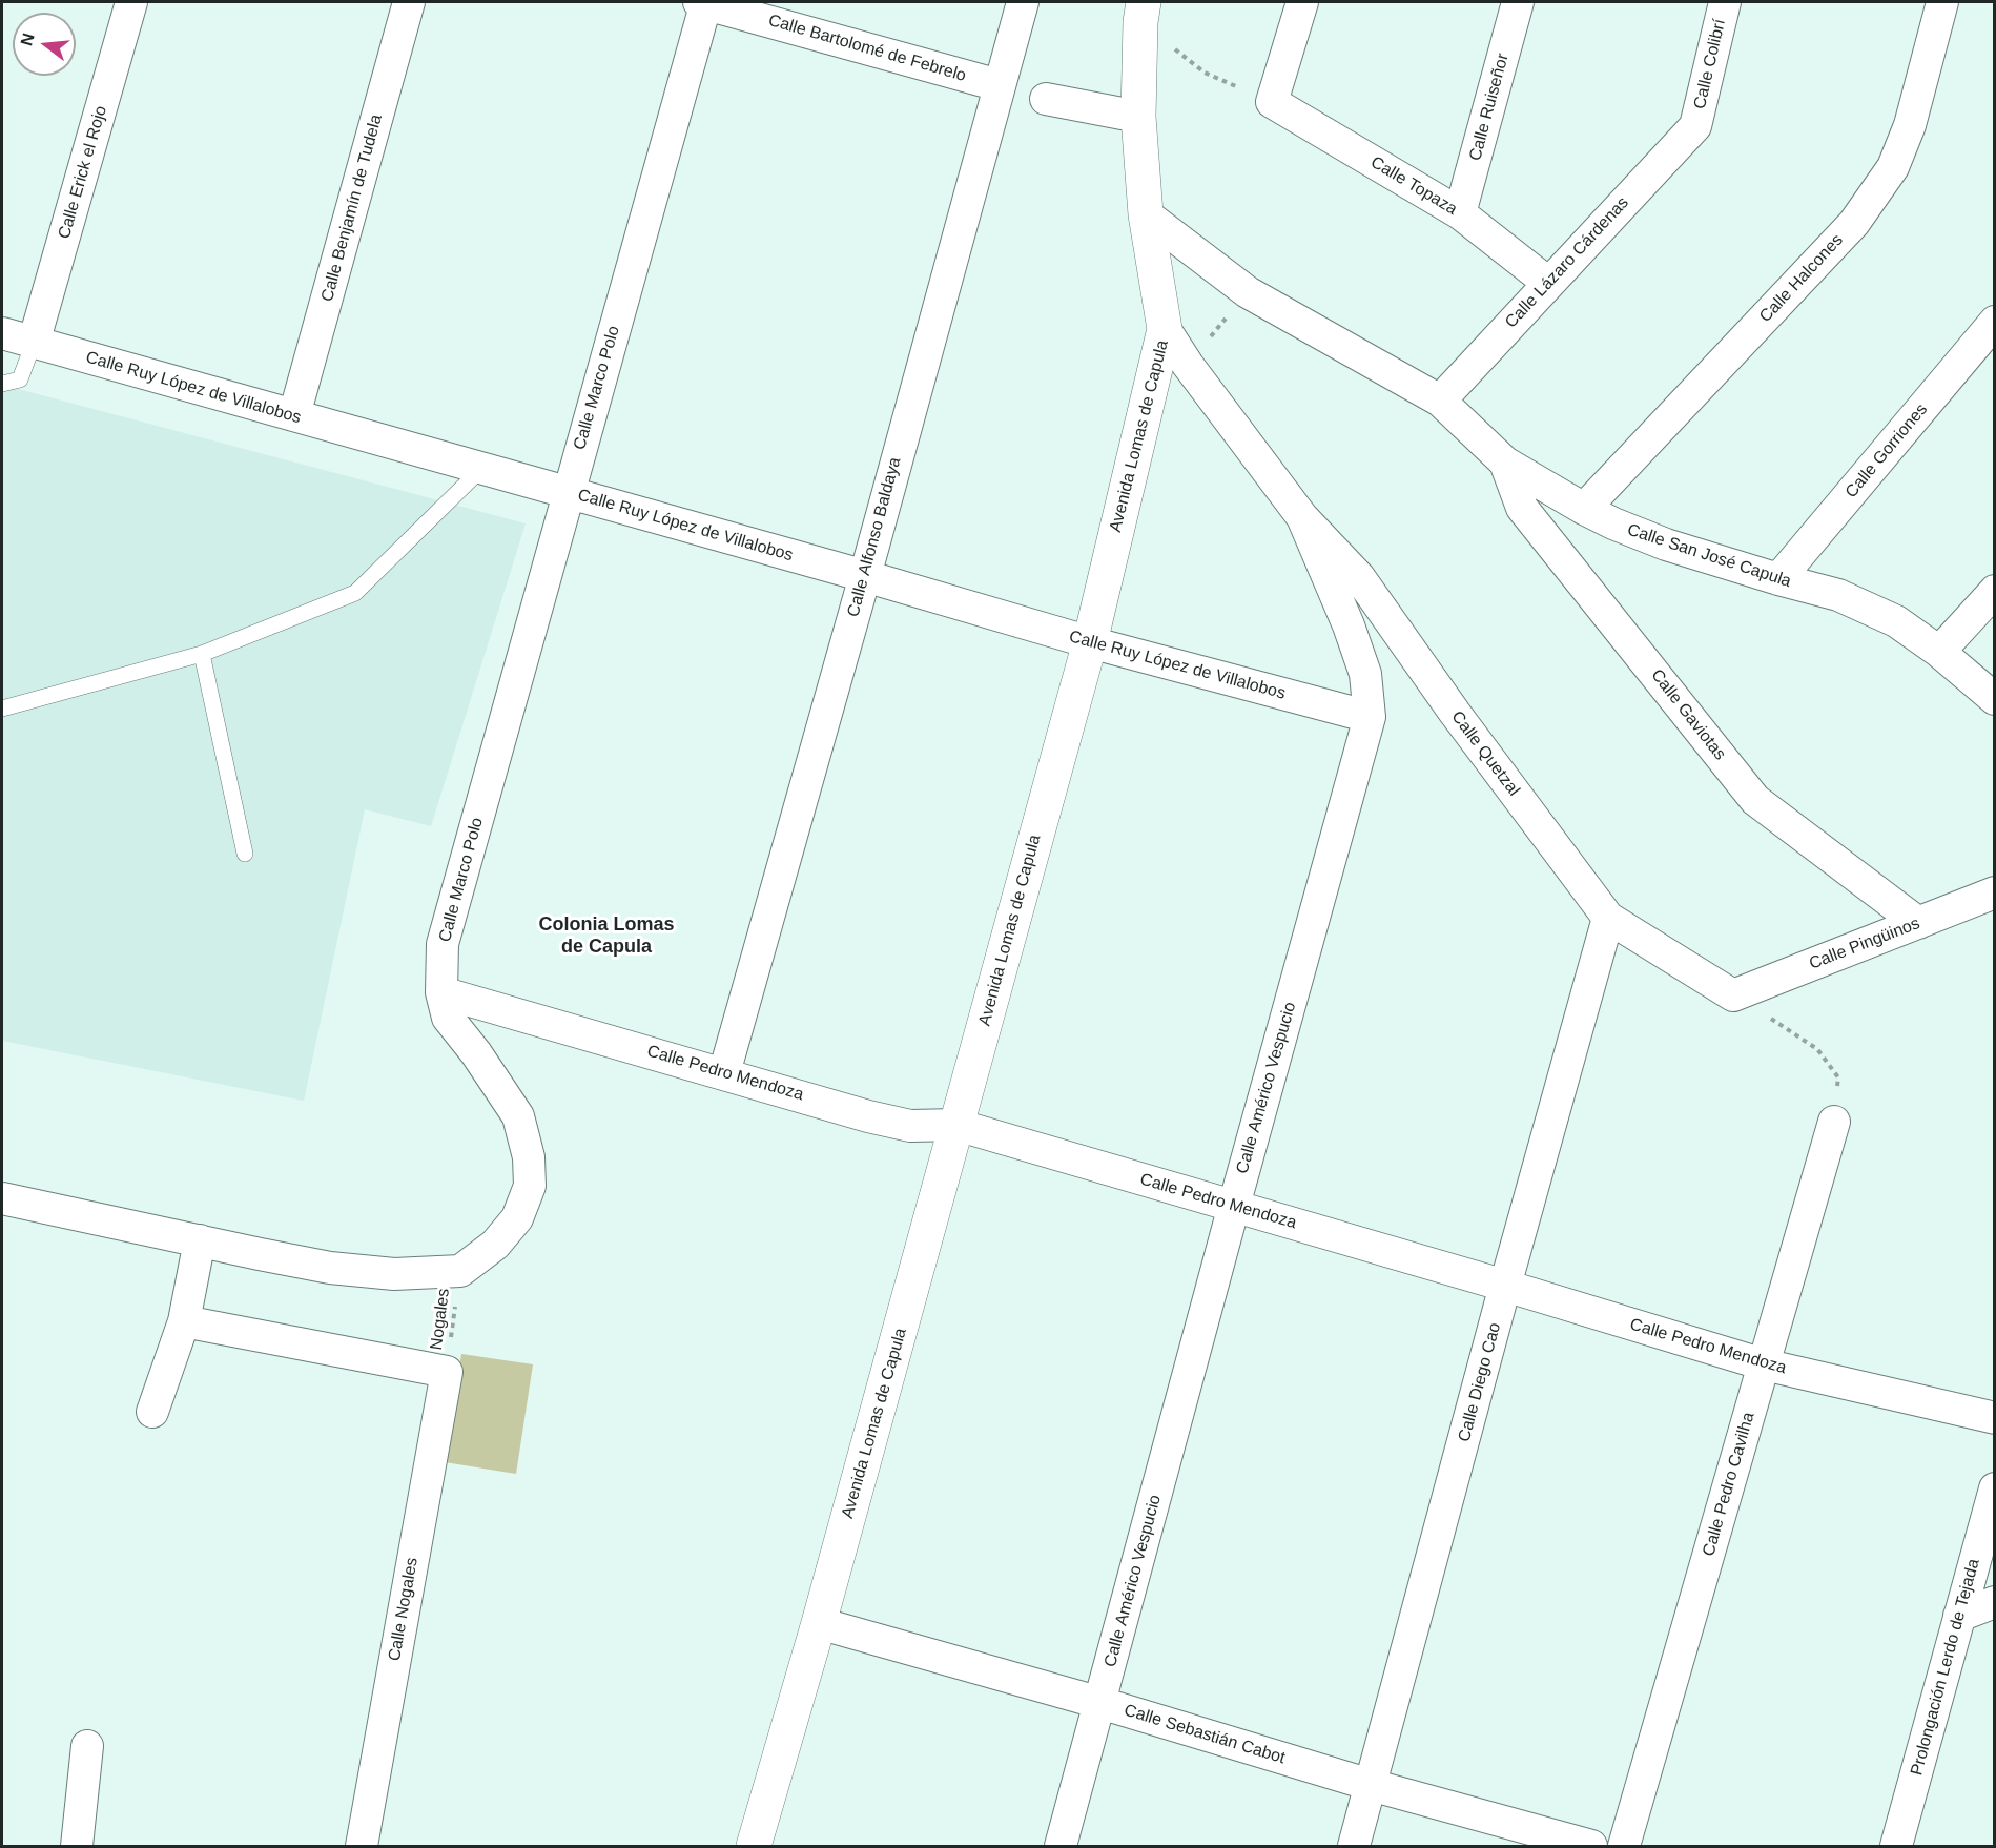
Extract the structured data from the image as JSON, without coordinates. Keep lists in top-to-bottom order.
{
  "streets": {
    "street": [
      "Calle Bartolomé de Febrelo",
      "Calle Colibrí",
      "Calle Ruiseñor",
      "Calle Erick el Rojo",
      "Calle Topaza",
      "Calle Benjamín de Tudela",
      "Calle Lázaro Cárdenas",
      "Calle Halcones",
      "Calle Ruy López de Villalobos",
      "Calle Marco Polo",
      "Avenida Lomas de Capula",
      "Calle Gorriones",
      "Calle Alfonso Baldaya",
      "Calle San José Capula",
      "Calle Gaviotas",
      "Calle Quetzal",
      "Calle Pingüinos",
      "Calle Pedro Mendoza",
      "Calle Américo Vespucio",
      "Calle Diego Cao",
      "Calle Pedro Cavilha",
      "Calle Nogales",
      "Prolongación Lerdo de Tejada",
      "Calle Sebastián Cabot"
    ],
    "path": ["Nogales"]
  },
  "crossings": [
    ["Calle Bartolomé de Febrelo", "Calle Marco Polo"],
    ["Calle Bartolomé de Febrelo", "Calle Alfonso Baldaya"],
    ["Calle Colibrí", "Calle Lázaro Cárdenas"],
    ["Calle Ruiseñor", "Calle Topaza"],
    ["Calle Erick el Rojo", "Calle Ruy López de Villalobos"],
    ["Calle Topaza", "Calle Lázaro Cárdenas"],
    ["Calle Benjamín de Tudela", "Calle Ruy López de Villalobos"],
    ["Calle Lázaro Cárdenas", "Calle San José Capula"],
    ["Calle Halcones", "Calle San José Capula"],
    ["Calle Ruy López de Villalobos", "Calle Marco Polo"],
    ["Calle Ruy López de Villalobos", "Avenida Lomas de Capula"],
    ["Calle Ruy López de Villalobos", "Calle Alfonso Baldaya"],
    ["Calle Ruy López de Villalobos", "Calle Américo Vespucio"],
    ["Calle Marco Polo", "Calle Pedro Mendoza"],
    ["Calle Marco Polo", "Nogales"],
    ["Avenida Lomas de Capula", "Calle San José Capula"],
    ["Avenida Lomas de Capula", "Calle Quetzal"],
    ["Avenida Lomas de Capula", "Calle Pedro Mendoza"],
    ["Avenida Lomas de Capula", "Calle Sebastián Cabot"],
    ["Calle Gorriones", "Calle San José Capula"],
    ["Calle Alfonso Baldaya", "Calle Pedro Mendoza"],
    ["Calle San José Capula", "Calle Gaviotas"],
    ["Calle Gaviotas", "Calle Pingüinos"],
    ["Calle Quetzal", "Calle Pingüinos"],
    ["Calle Quetzal", "Calle Américo Vespucio"],
    ["Calle Quetzal", "Calle Diego Cao"],
    ["Calle Pedro Mendoza", "Calle Américo Vespucio"],
    ["Calle Pedro Mendoza", "Calle Diego Cao"],
    ["Calle Pedro Mendoza", "Calle Pedro Cavilha"],
    ["Calle Américo Vespucio", "Calle Sebastián Cabot"],
    ["Nogales", "Calle Nogales"],
    ["Calle Diego Cao", "Calle Sebastián Cabot"]
  ],
  "districts": ["Colonia Lomas de Capula"],
  "north": "left"
}
